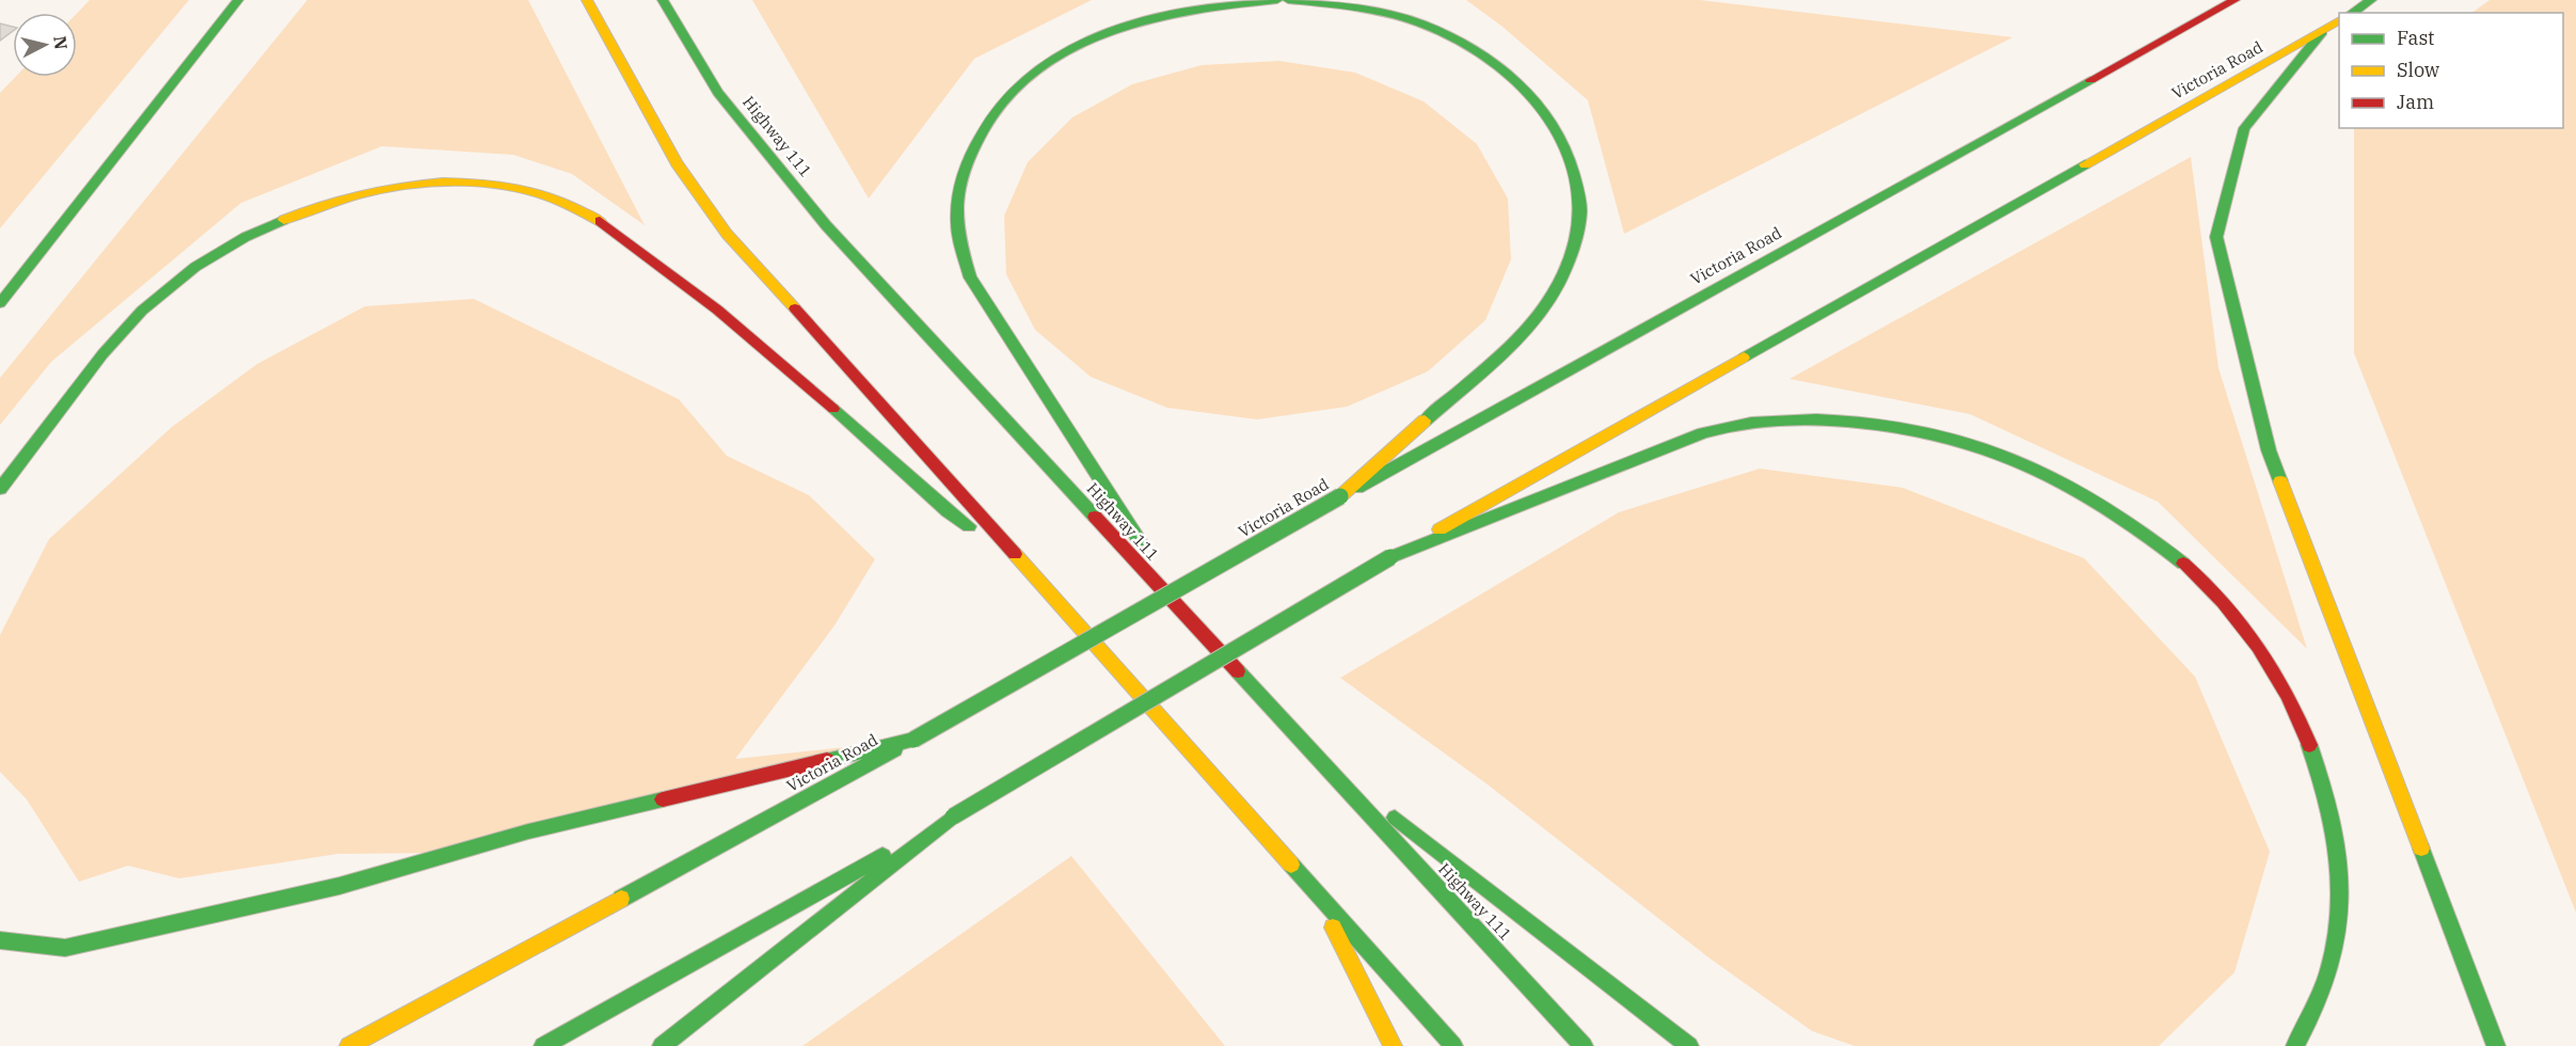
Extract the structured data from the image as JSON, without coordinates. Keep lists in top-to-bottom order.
{
  "streets": {
    "main road": ["Victoria Road", "Highway 111"]
  },
  "legend": ["Fast", "Slow", "Jam"],
  "north": "right"
}
